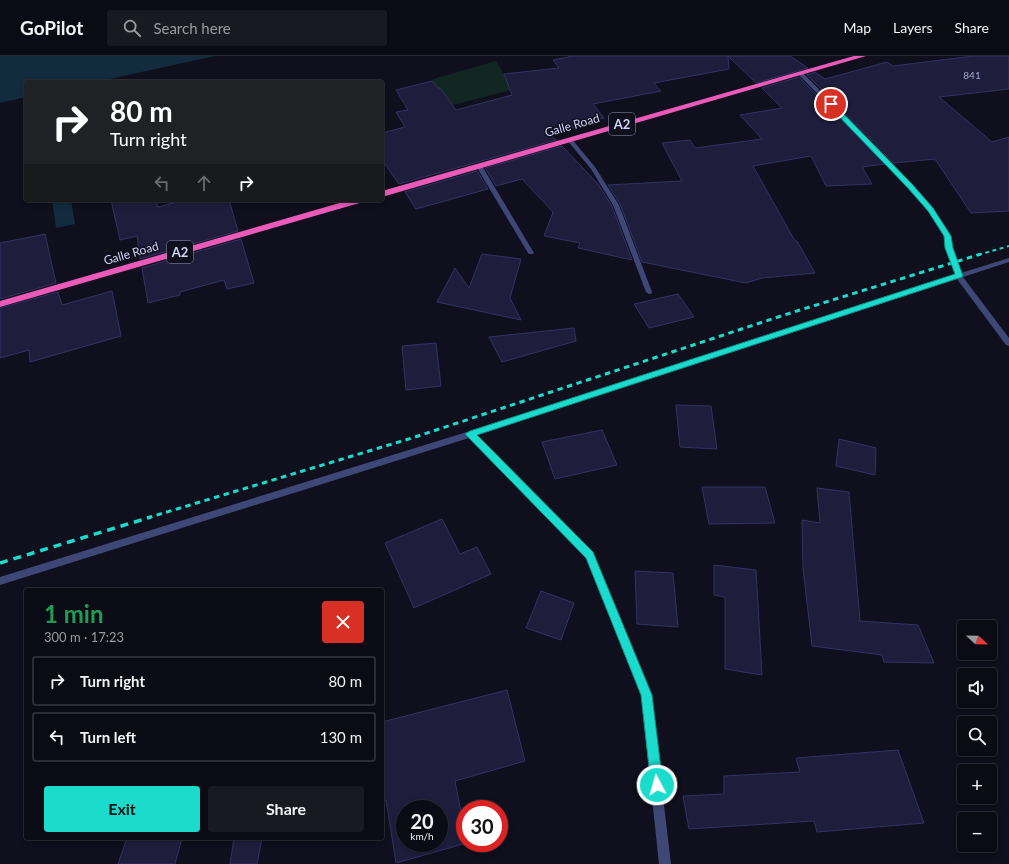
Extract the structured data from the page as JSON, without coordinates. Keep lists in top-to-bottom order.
{
  "streets": {
    "highway": ["A2", "Galle Road"]
  },
  "house_numbers": ["841"],
  "north": "right",
  "page": {
    "header": "GoPilot",
    "search": "Search here",
    "nav": ["Map", "Layers", "Share"],
    "turn": ["80 m", "Turn right"],
    "heading": ["1 min", "300 m · 17:23"],
    "map_buttons": ["+", "−"],
    "list": [
      {
        "name": "Turn right",
        "value": "80 m"
      },
      {
        "name": "Turn left",
        "value": "130 m"
      }
    ],
    "buttons": ["Exit", "Share"],
    "speed": "20 km/h",
    "limit": "30"
  }
}
